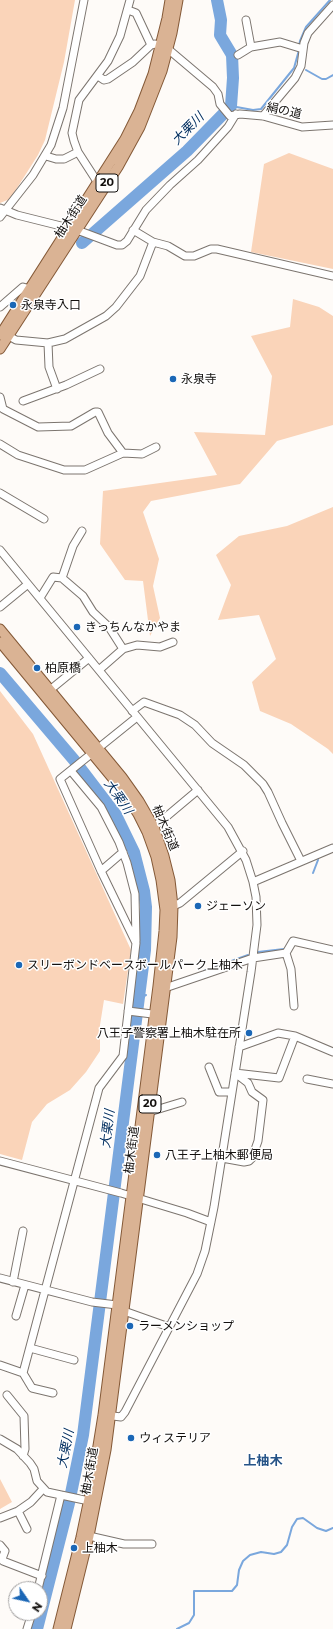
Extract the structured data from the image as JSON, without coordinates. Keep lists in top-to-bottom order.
{
  "streets": {
    "main road": ["20", "柚木街道"],
    "street": ["絹の道"]
  },
  "districts": ["上柚木"],
  "water": ["大栗川"],
  "places": [
    "永泉寺入口",
    "永泉寺",
    "きっちんなかやま",
    "柏原橋",
    "ジェーソン",
    "スリーボンドベースボールパーク上柚木",
    "八王子警察署上柚木駐在所",
    "八王子上柚木郵便局",
    "ラーメンショップ",
    "ウィステリア",
    "上柚木"
  ],
  "north": "bottom right"
}
